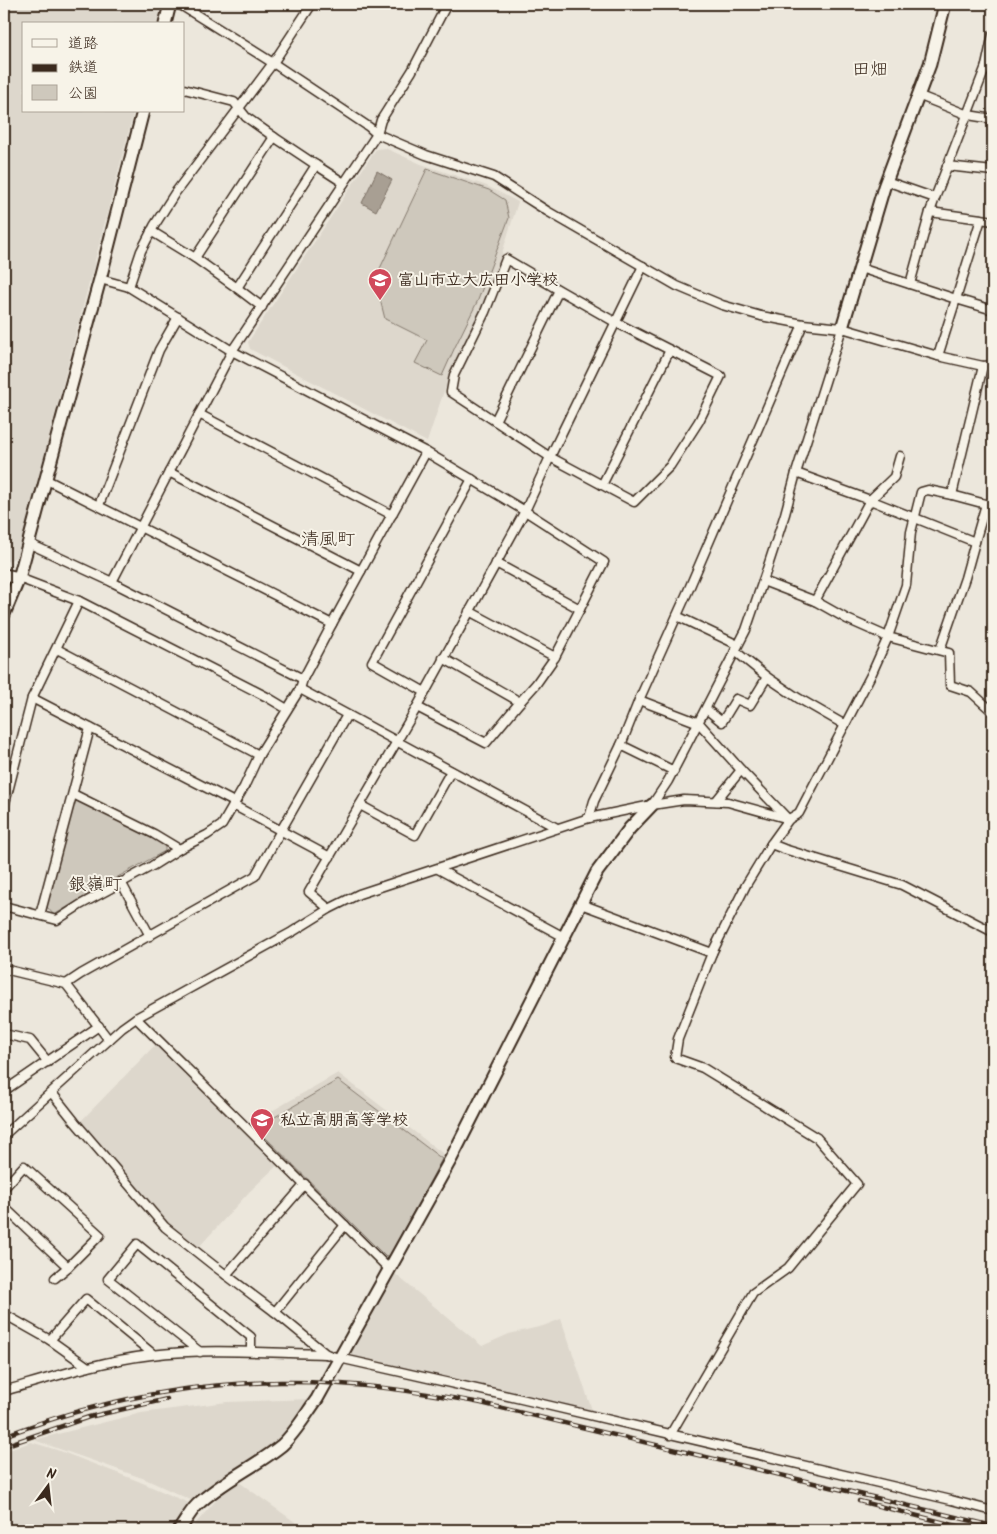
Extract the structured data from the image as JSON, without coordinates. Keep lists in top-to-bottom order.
{
  "districts": ["田畑", "清風町", "銀嶺町"],
  "places": {
    "school or university": ["富山市立大広田小学校", "私立高朋高等学校"]
  },
  "legend": ["道路", "鉄道", "公園"],
  "north": "top"
}
